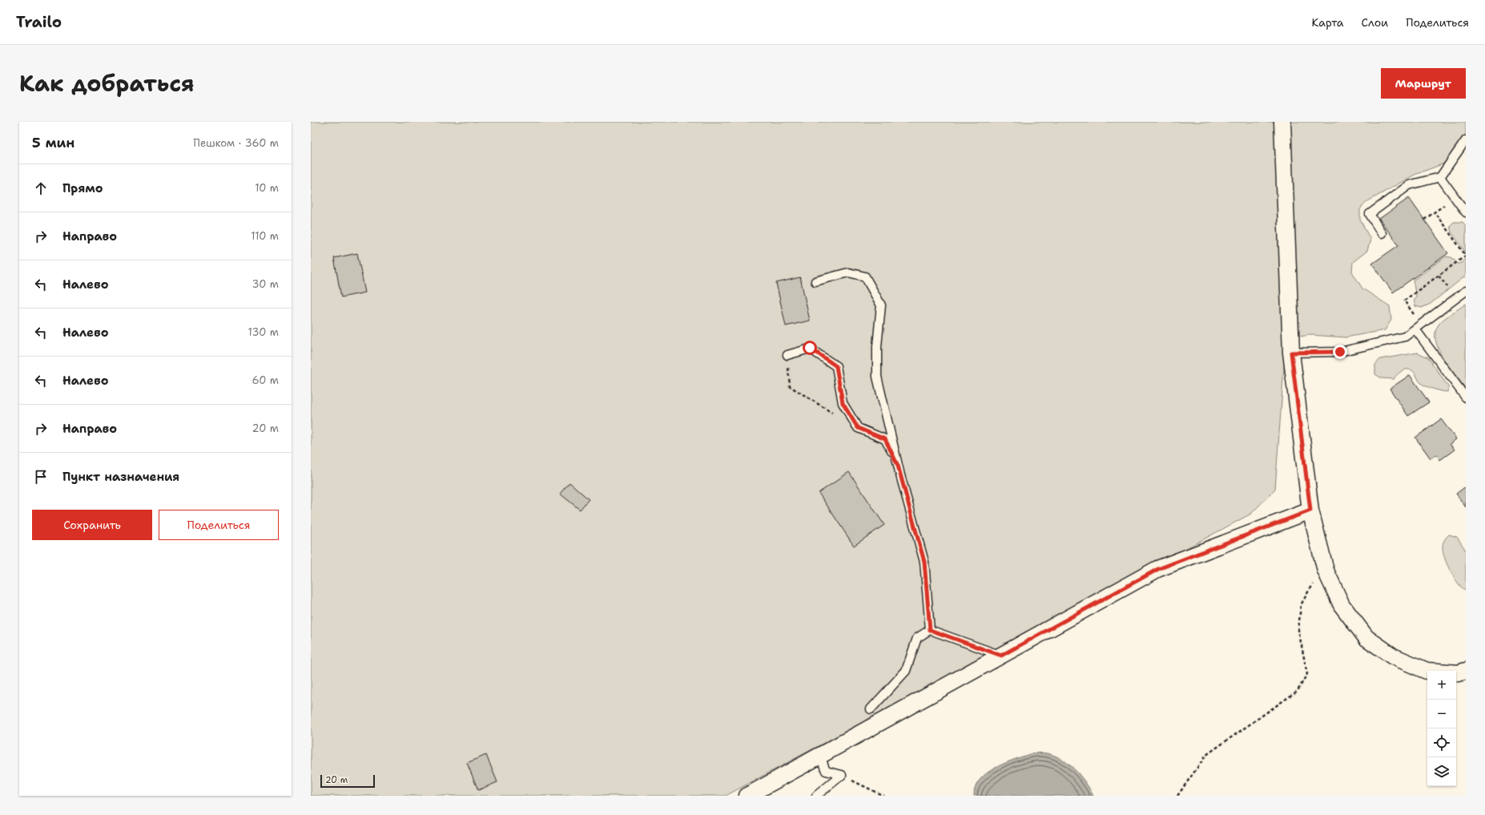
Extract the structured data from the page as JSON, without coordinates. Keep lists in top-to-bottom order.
{
  "scale_bar": "20 m",
  "page": {
    "header": "Trailo",
    "nav": ["Карта", "Слои", "Поделиться"],
    "title": "Как добраться",
    "buttons": [
      "Маршрут",
      ["Сохранить", "Поделиться"]
    ],
    "heading": ["5 мин", "Пешком · 360 m"],
    "list": [
      ["Прямо", "10 m"],
      ["Направо", "110 m"],
      ["Налево", "30 m"],
      ["Налево", "130 m"],
      ["Налево", "60 m"],
      ["Направо", "20 m"],
      "Пункт назначения"
    ],
    "map_buttons": ["+", "−"],
    "scale": "20 m"
  }
}
